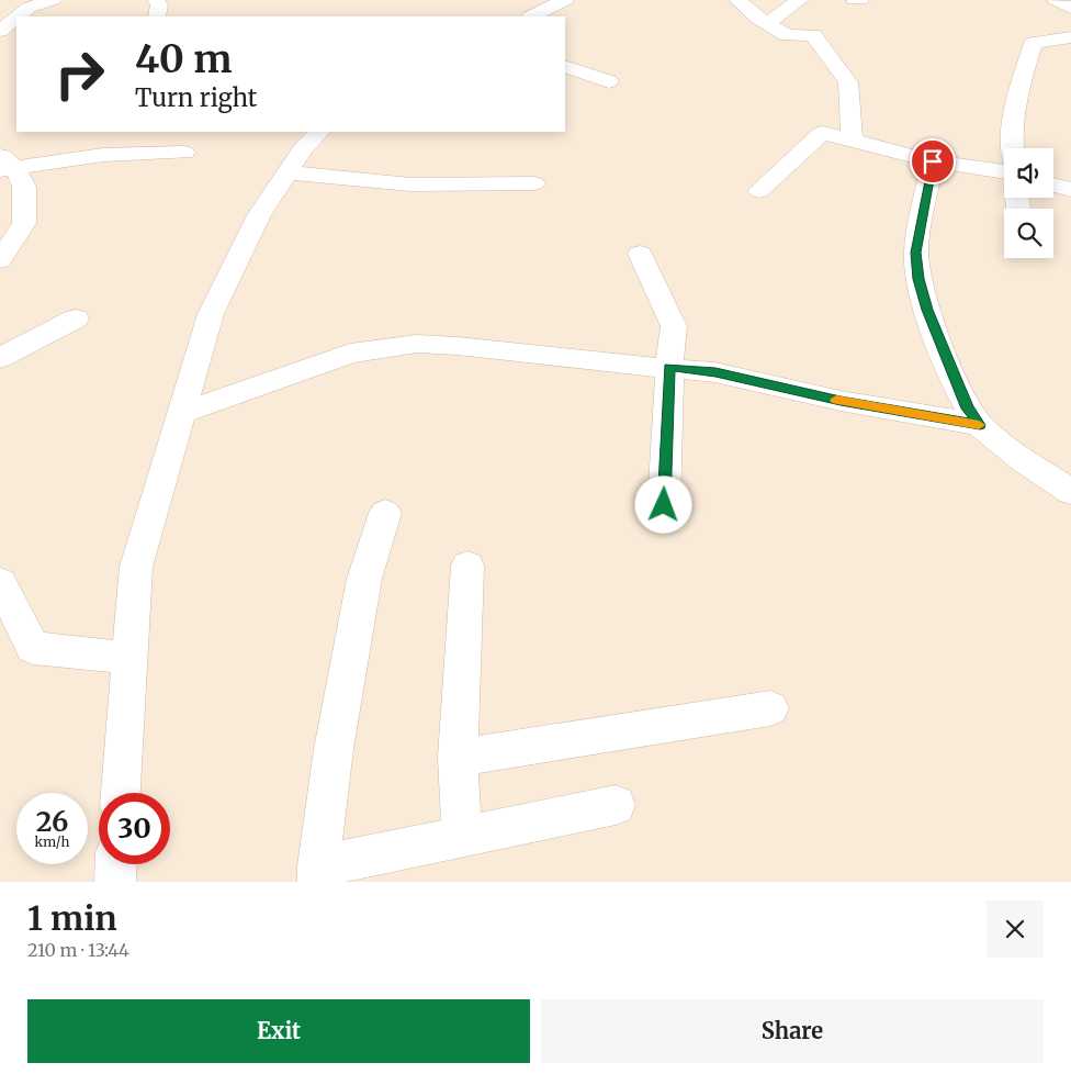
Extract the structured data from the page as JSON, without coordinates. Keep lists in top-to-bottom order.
{
  "page": {
    "turn": ["40 m", "Turn right"],
    "speed": "26 km/h",
    "limit": "30",
    "heading": ["1 min", "210 m · 13:44"],
    "buttons": ["Exit", "Share"]
  }
}
